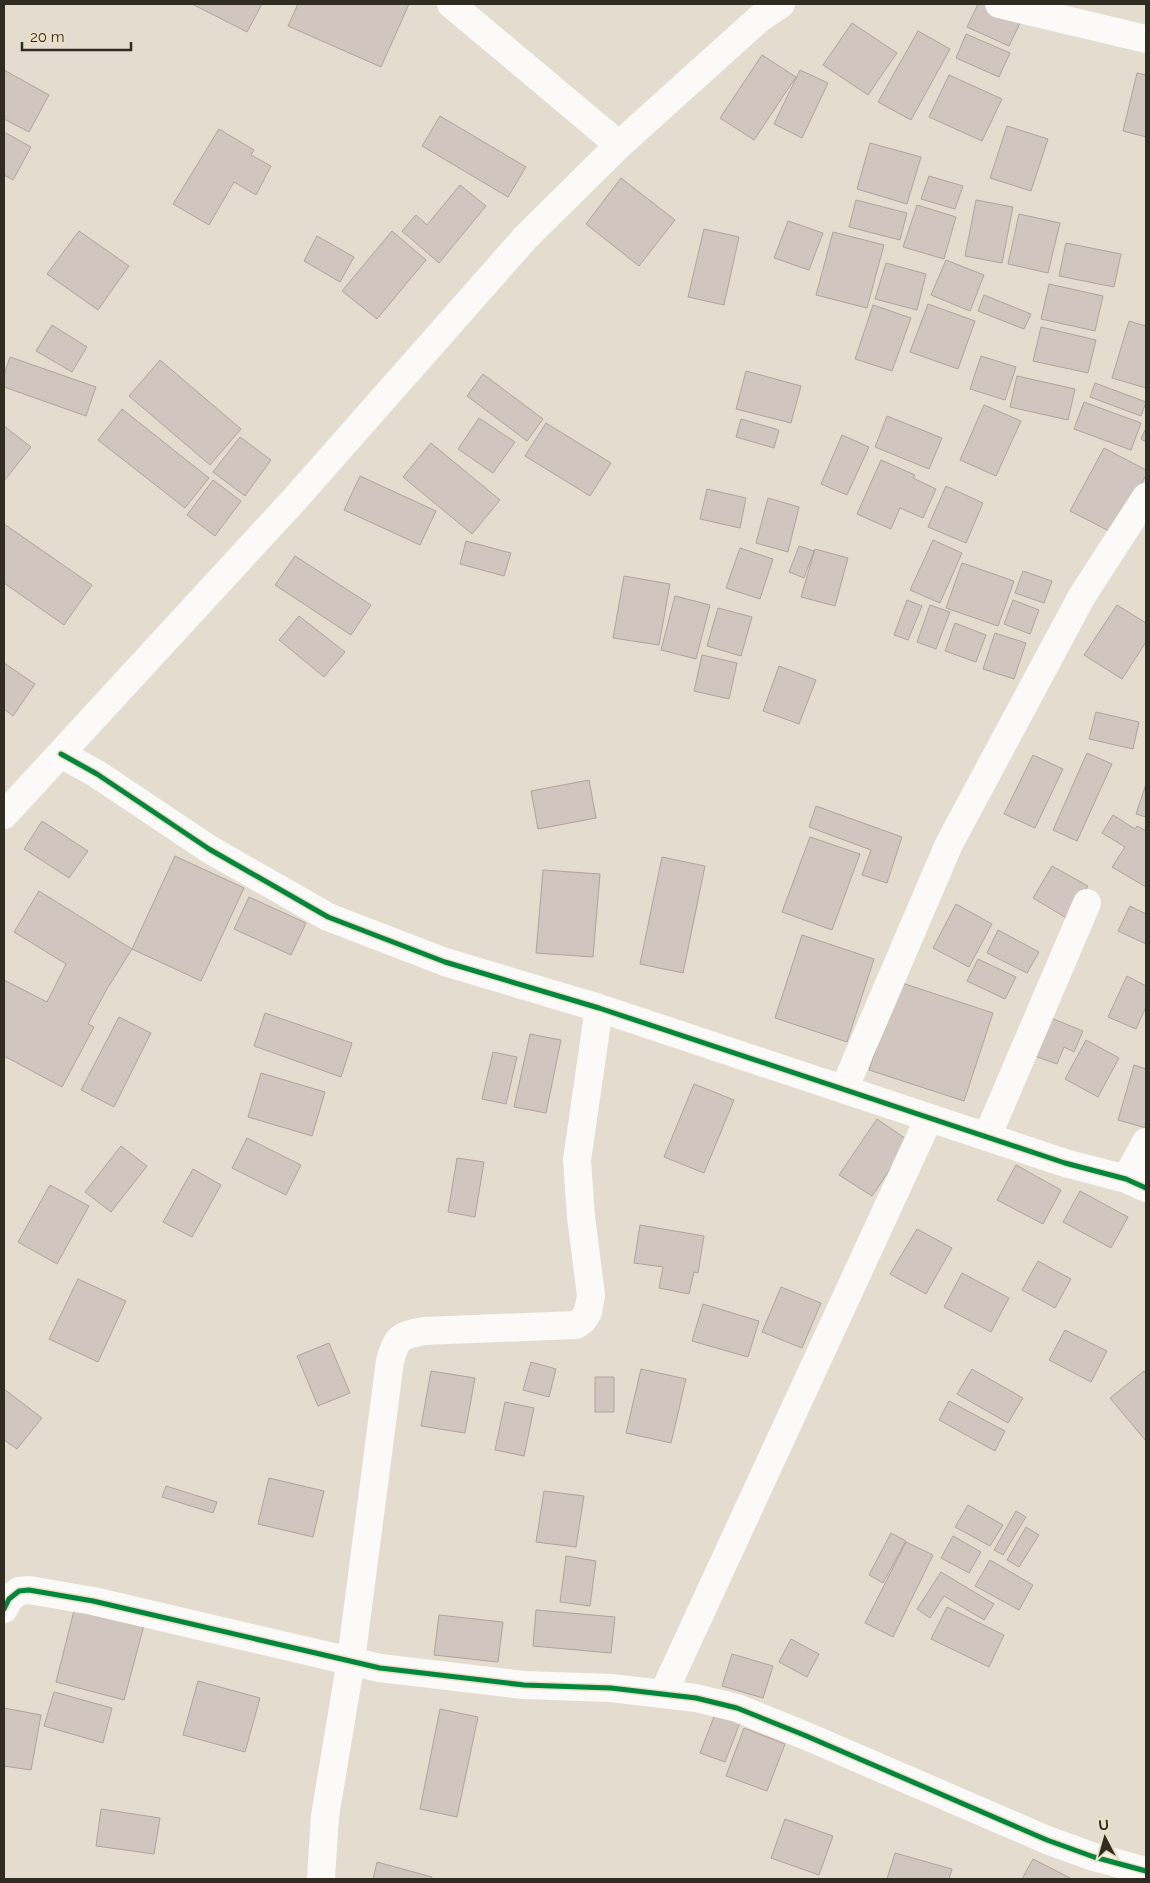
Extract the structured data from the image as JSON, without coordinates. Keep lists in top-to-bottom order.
{
  "scale_bar": "20 m",
  "north": "top"
}
